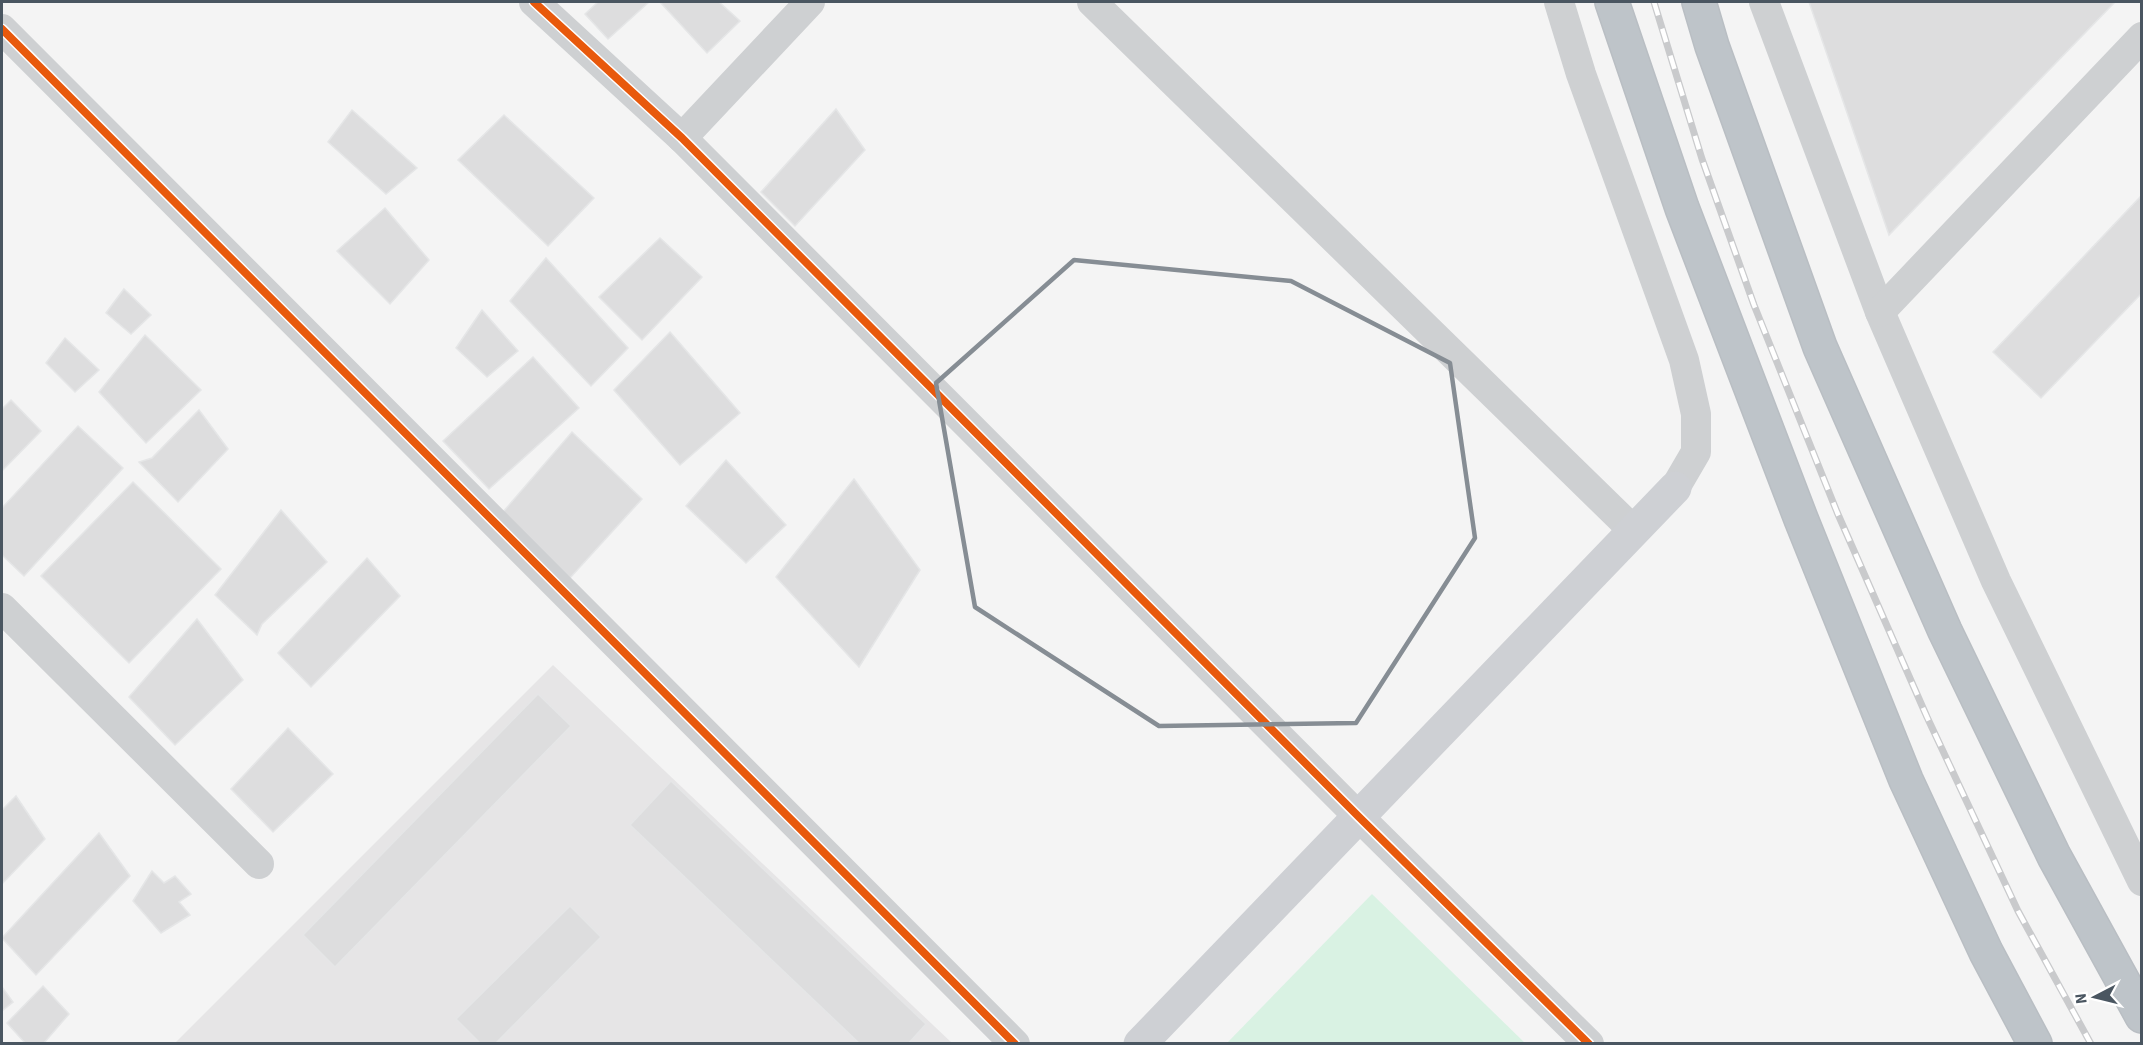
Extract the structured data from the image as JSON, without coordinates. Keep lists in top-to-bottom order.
{
  "north": "left"
}
